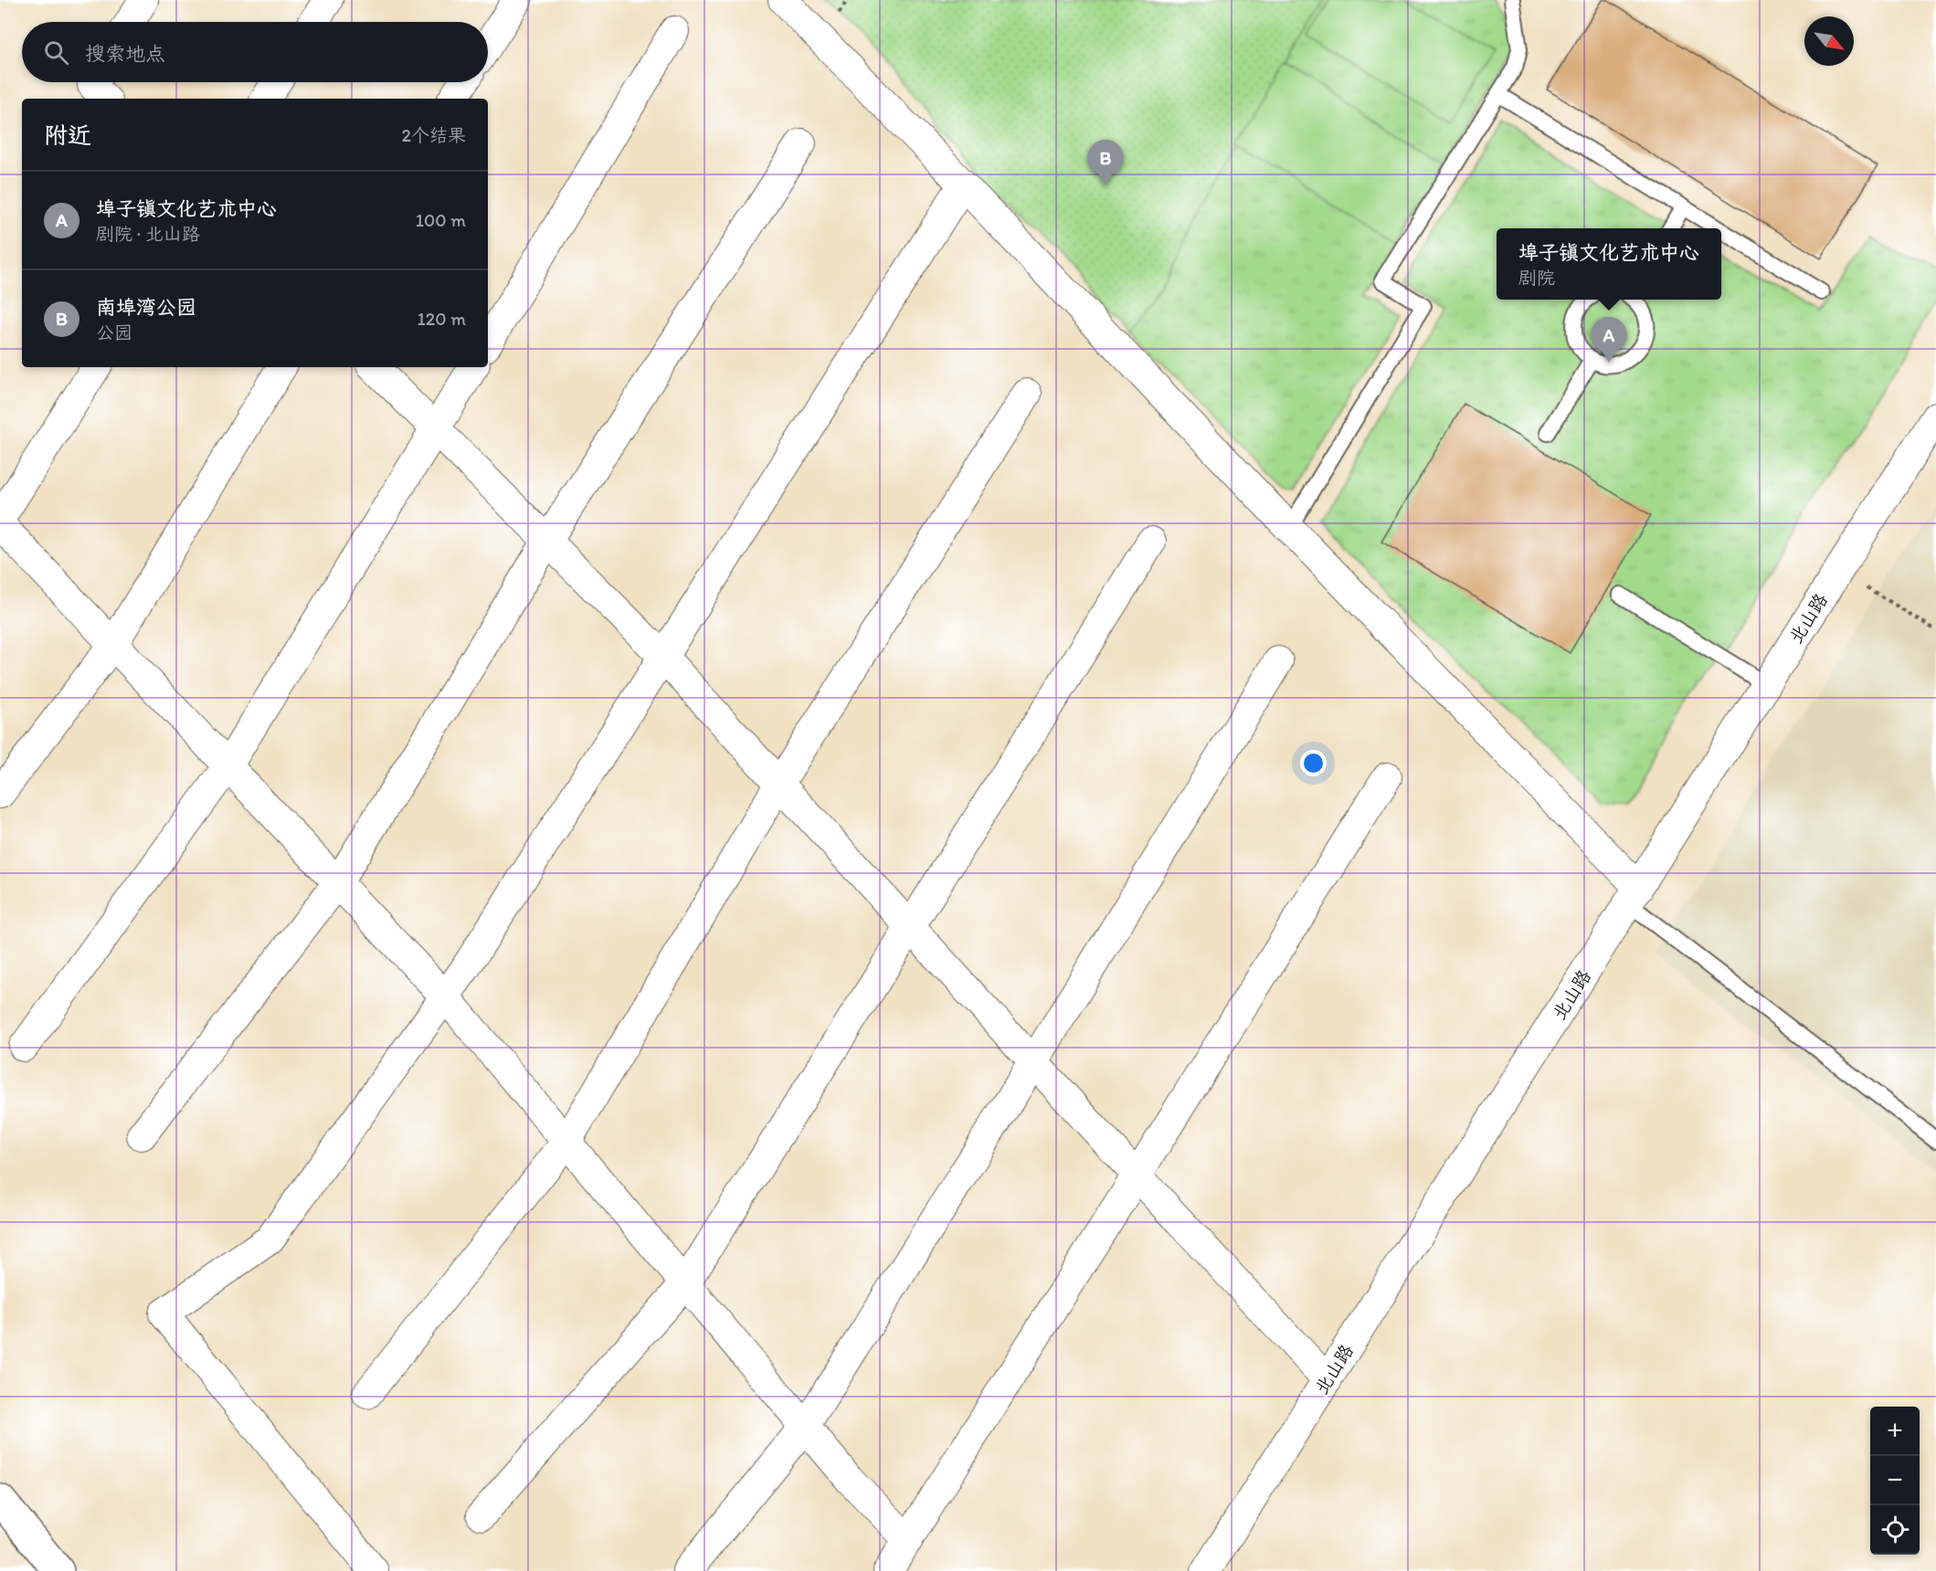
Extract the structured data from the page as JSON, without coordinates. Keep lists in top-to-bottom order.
{
  "streets": {
    "street": ["北山路"]
  },
  "north": "bottom right",
  "page": {
    "search": "搜索地点",
    "heading": ["附近", "2个结果"],
    "pins": ["B", "A"],
    "list": [
      {
        "mark": "A",
        "name": "埠子镇文化艺术中心",
        "note": "剧院 · 北山路",
        "value": "100 m"
      },
      {
        "mark": "B",
        "name": "南埠湾公园",
        "note": "公园",
        "value": "120 m"
      }
    ],
    "popup": ["埠子镇文化艺术中心", "剧院"],
    "map_buttons": ["+", "−"]
  }
}
